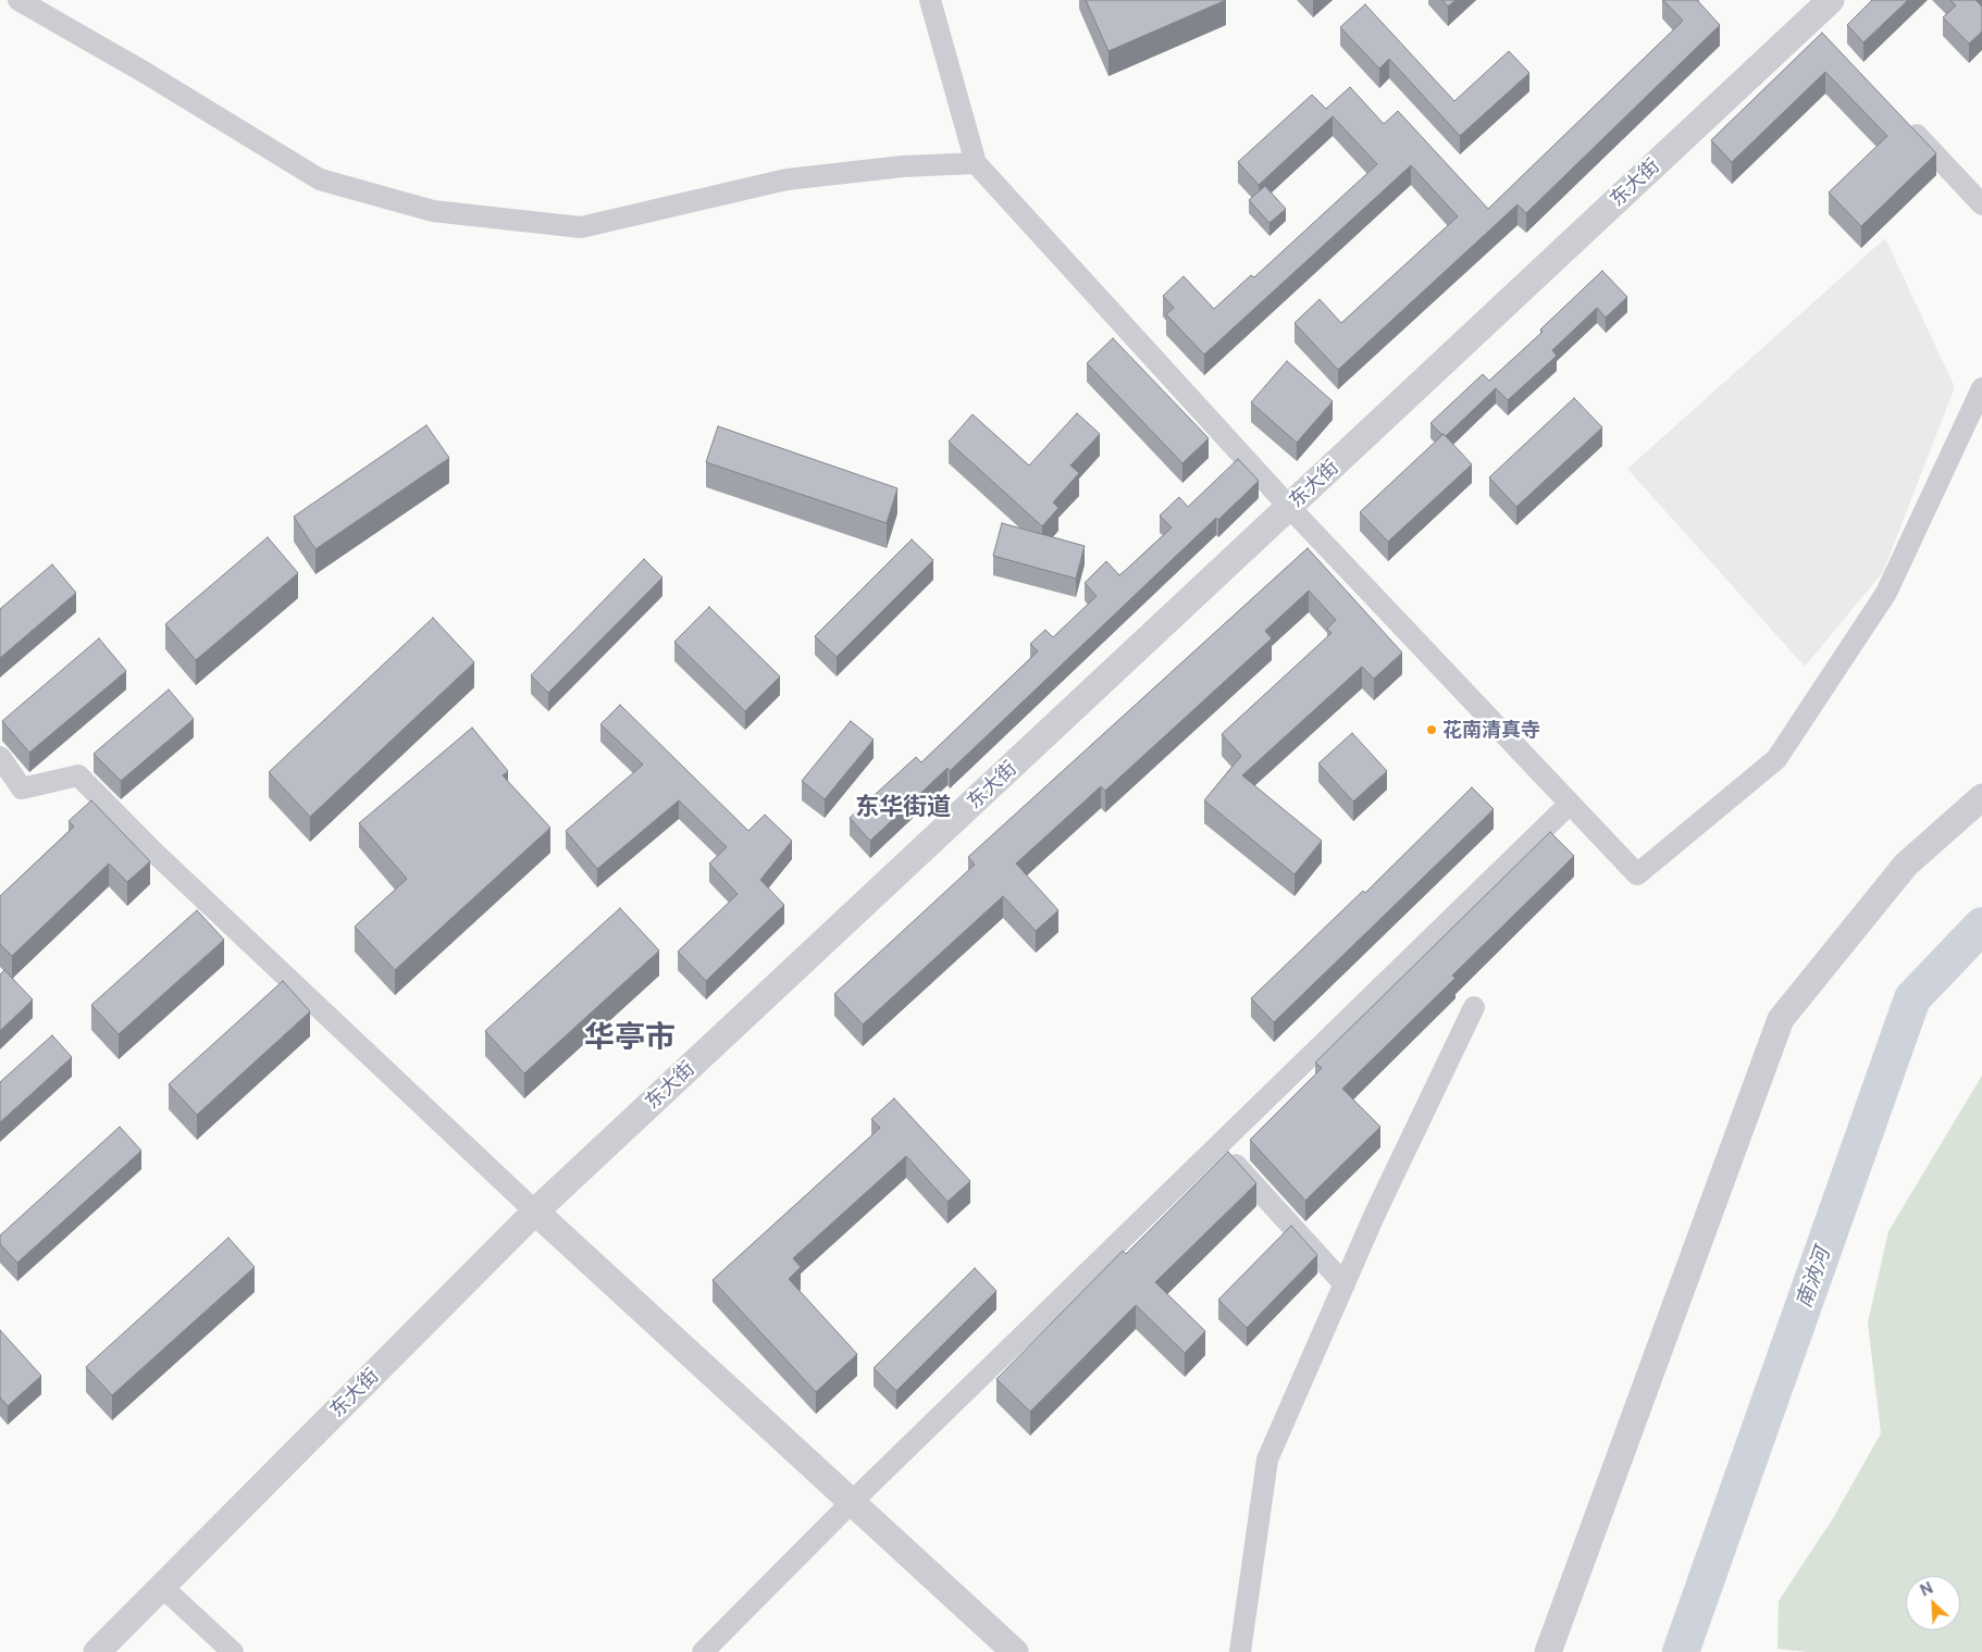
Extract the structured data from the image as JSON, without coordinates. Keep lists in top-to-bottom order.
{
  "streets": {
    "street": ["东大街"]
  },
  "districts": ["东华街道", "华亭市"],
  "water": ["南汭河"],
  "places": ["花南清真寺"],
  "north": "top left"
}
